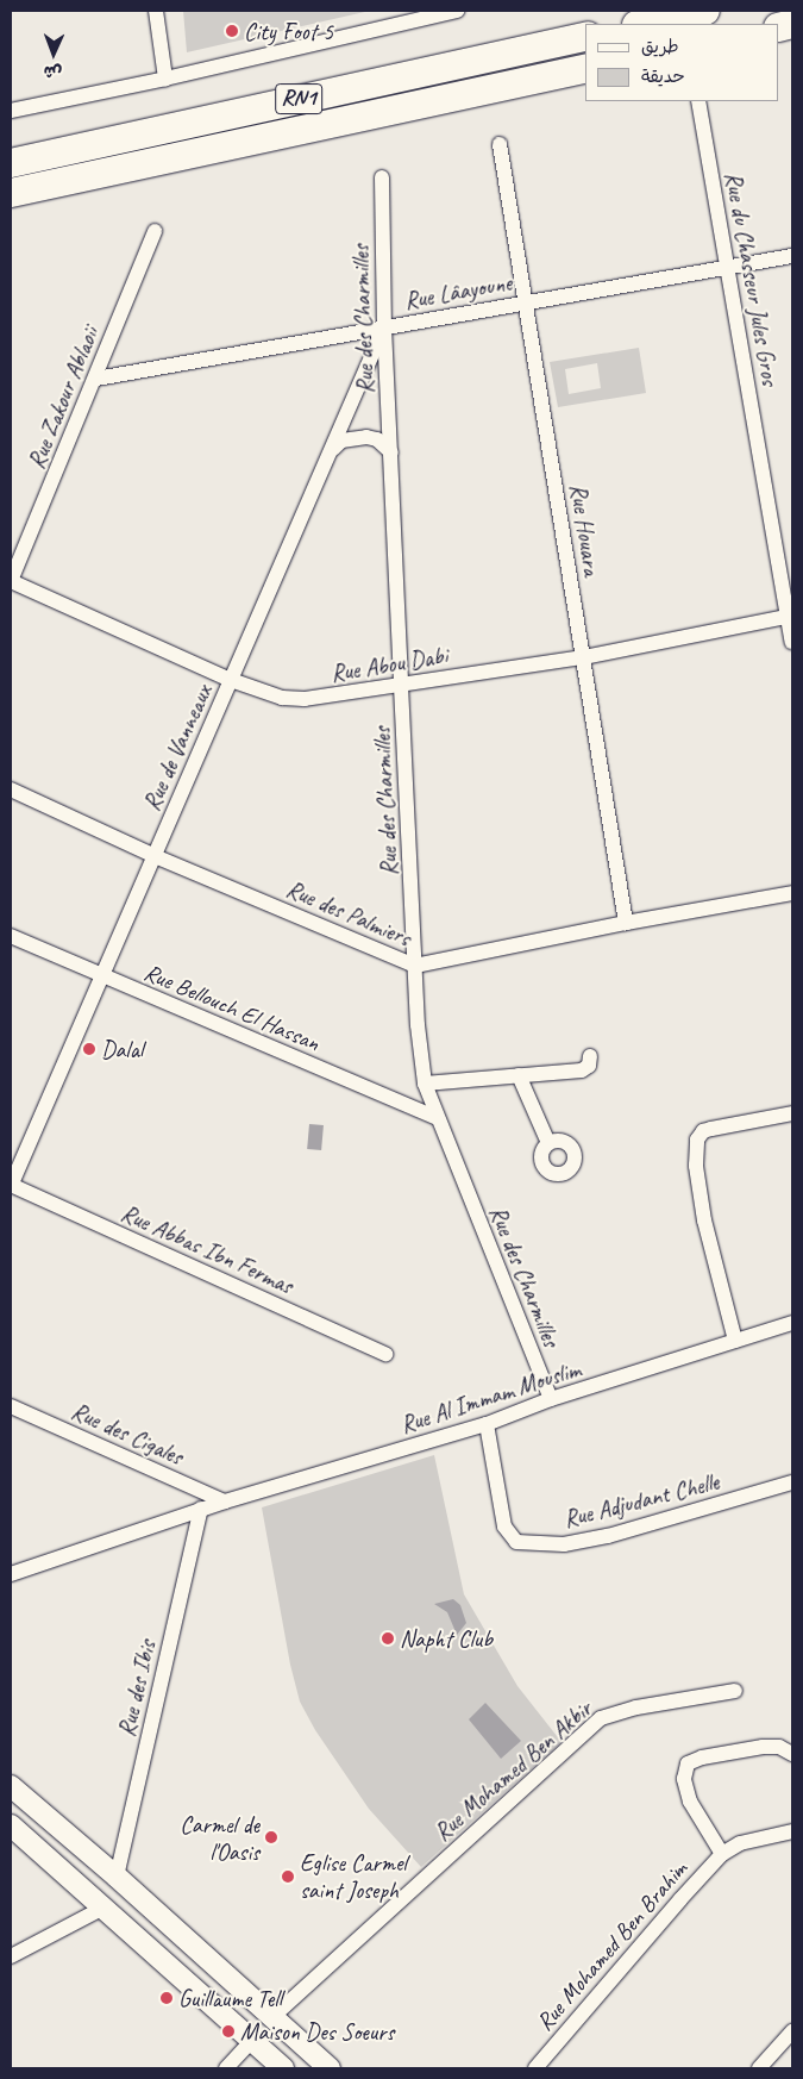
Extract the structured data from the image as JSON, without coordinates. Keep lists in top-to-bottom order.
{
  "streets": {
    "highway": ["RN1"],
    "street": [
      "Rue du Chasseur Jules Gros",
      "Rue Lâayoune",
      "Rue des Charmilles",
      "Rue Zakour Ablaoii",
      "Rue Houara",
      "Rue Abou Dabi",
      "Rue de Vanneaux",
      "Rue des Palmiers",
      "Rue Bellouch El Hassan",
      "Rue Abbas Ibn Fermas",
      "Rue Al Immam Mouslim",
      "Rue des Cigales",
      "Rue Adjudant Chelle",
      "Rue des Ibis",
      "Rue Mohamed Ben Akbir",
      "Rue Mohamed Ben Brahim"
    ]
  },
  "crossings": [
    ["Rue du Chasseur Jules Gros", "Rue Lâayoune"],
    ["Rue du Chasseur Jules Gros", "Rue Abou Dabi"],
    ["Rue Lâayoune", "Rue des Charmilles"],
    ["Rue Lâayoune", "Rue Zakour Ablaoii"],
    ["Rue Lâayoune", "Rue Houara"],
    ["Rue Lâayoune", "Rue de Vanneaux"],
    ["Rue des Charmilles", "Rue Abou Dabi"],
    ["Rue des Charmilles", "Rue de Vanneaux"],
    ["Rue des Charmilles", "Rue des Palmiers"],
    ["Rue des Charmilles", "Rue Bellouch El Hassan"],
    ["Rue des Charmilles", "Rue Al Immam Mouslim"],
    ["Rue Zakour Ablaoii", "Rue Abou Dabi"],
    ["Rue Houara", "Rue Abou Dabi"],
    ["Rue Houara", "Rue des Palmiers"],
    ["Rue Abou Dabi", "Rue de Vanneaux"],
    ["Rue de Vanneaux", "Rue des Palmiers"],
    ["Rue de Vanneaux", "Rue Bellouch El Hassan"],
    ["Rue de Vanneaux", "Rue Abbas Ibn Fermas"],
    ["Rue Al Immam Mouslim", "Rue des Cigales"],
    ["Rue Al Immam Mouslim", "Rue Adjudant Chelle"],
    ["Rue Al Immam Mouslim", "Rue des Ibis"]
  ],
  "places": [
    "City Foot 5",
    "Dalal",
    "Napht Club",
    "Carmel de l'Oasis",
    "Eglise Carmel saint Joseph",
    "Guillaume Tell",
    "Maison Des Soeurs"
  ],
  "legend": ["طريق", "حديقة"],
  "north": "bottom"
}
